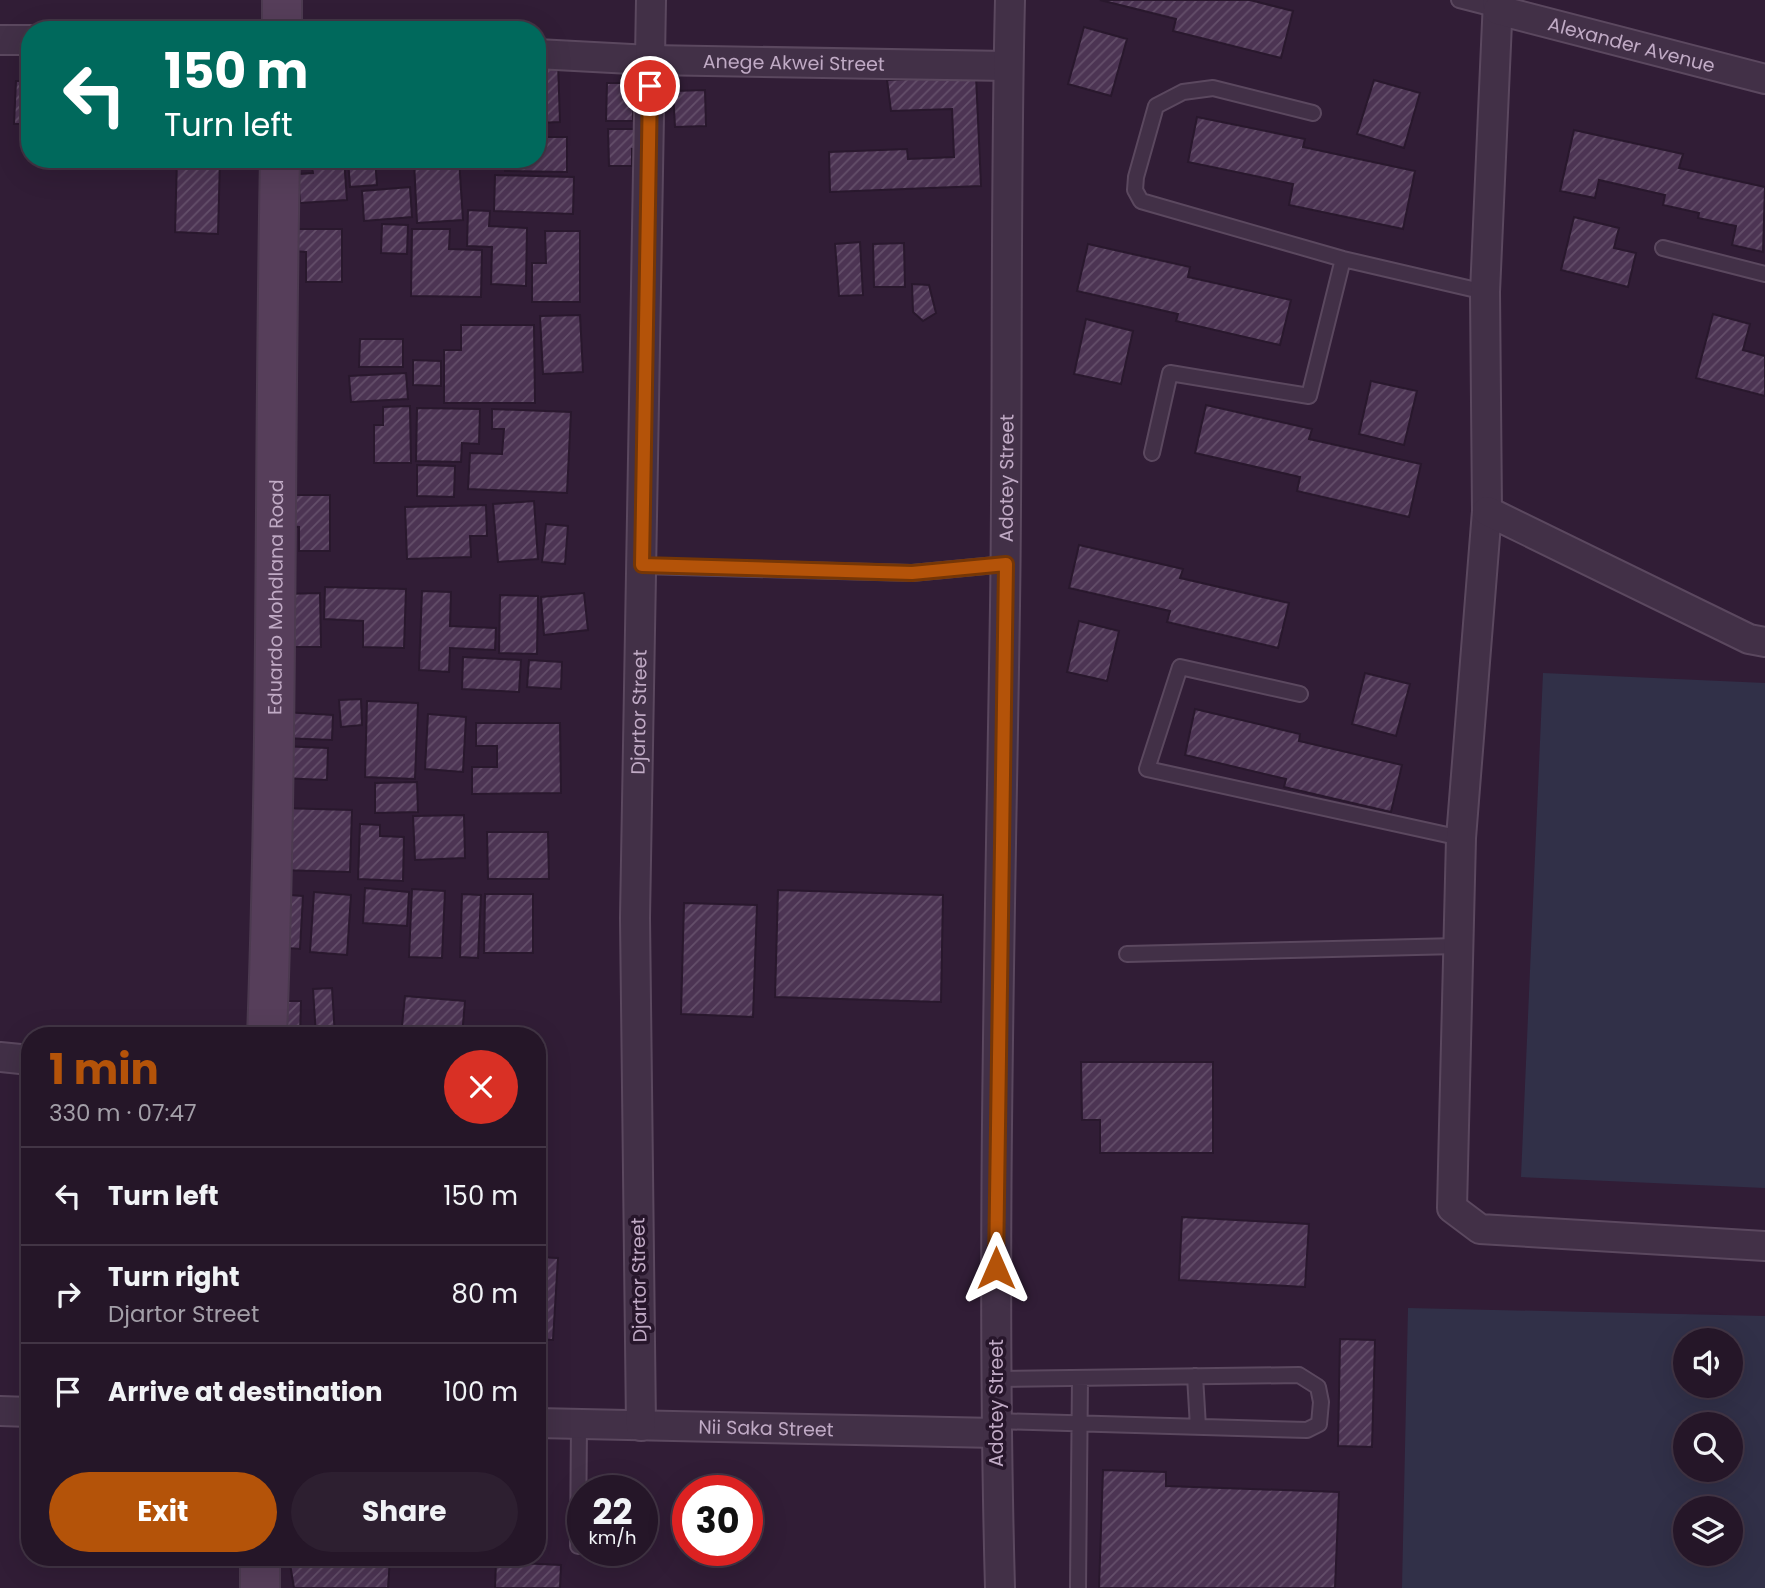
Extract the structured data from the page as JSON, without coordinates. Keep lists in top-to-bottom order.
{
  "streets": {
    "main road": ["Eduardo Mohdlana Road"],
    "street": [
      "Alexander Avenue",
      "Anege Akwei Street",
      "Adotey Street",
      "Djartor Street",
      "Nii Saka Street"
    ]
  },
  "crossings": [
    ["Anege Akwei Street", "Adotey Street"],
    ["Anege Akwei Street", "Djartor Street"],
    ["Adotey Street", "Nii Saka Street"],
    ["Djartor Street", "Nii Saka Street"]
  ],
  "page": {
    "turn": ["150 m", "Turn left"],
    "heading": ["1 min", "330 m · 07:47"],
    "list": [
      {
        "name": "Turn left",
        "value": "150 m"
      },
      {
        "name": "Turn right",
        "note": "Djartor Street",
        "value": "80 m"
      },
      {
        "name": "Arrive at destination",
        "value": "100 m"
      }
    ],
    "buttons": ["Exit", "Share"],
    "speed": "22 km/h",
    "limit": "30"
  }
}
